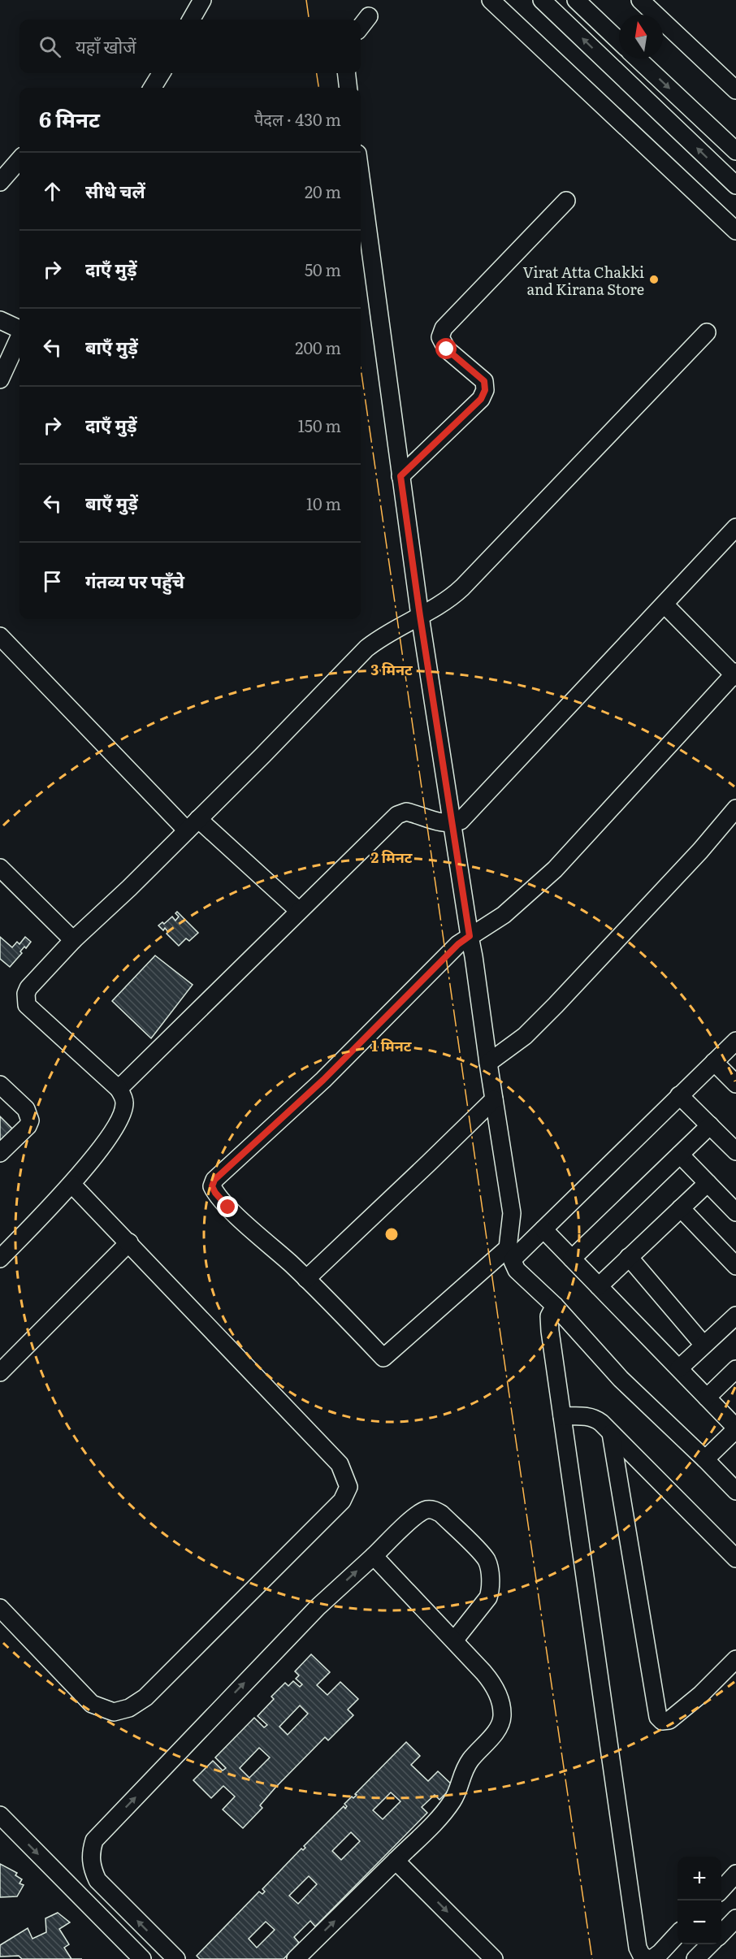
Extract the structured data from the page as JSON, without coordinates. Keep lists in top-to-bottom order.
{
  "places": ["Virat Atta Chakki and Kirana Store"],
  "north": "top",
  "page": {
    "search": "यहाँ खोजें",
    "heading": ["6 मिनट", "पैदल · 430 m"],
    "list": [
      ["सीधे चलें", "20 m"],
      ["दाएँ मुड़ें", "50 m"],
      ["बाएँ मुड़ें", "200 m"],
      ["दाएँ मुड़ें", "150 m"],
      ["बाएँ मुड़ें", "10 m"],
      "गंतव्य पर पहुँचे"
    ],
    "map_buttons": ["+", "−"]
  },
  "rings": ["3 मिनट", "2 मिनट", "1 मिनट"]
}
